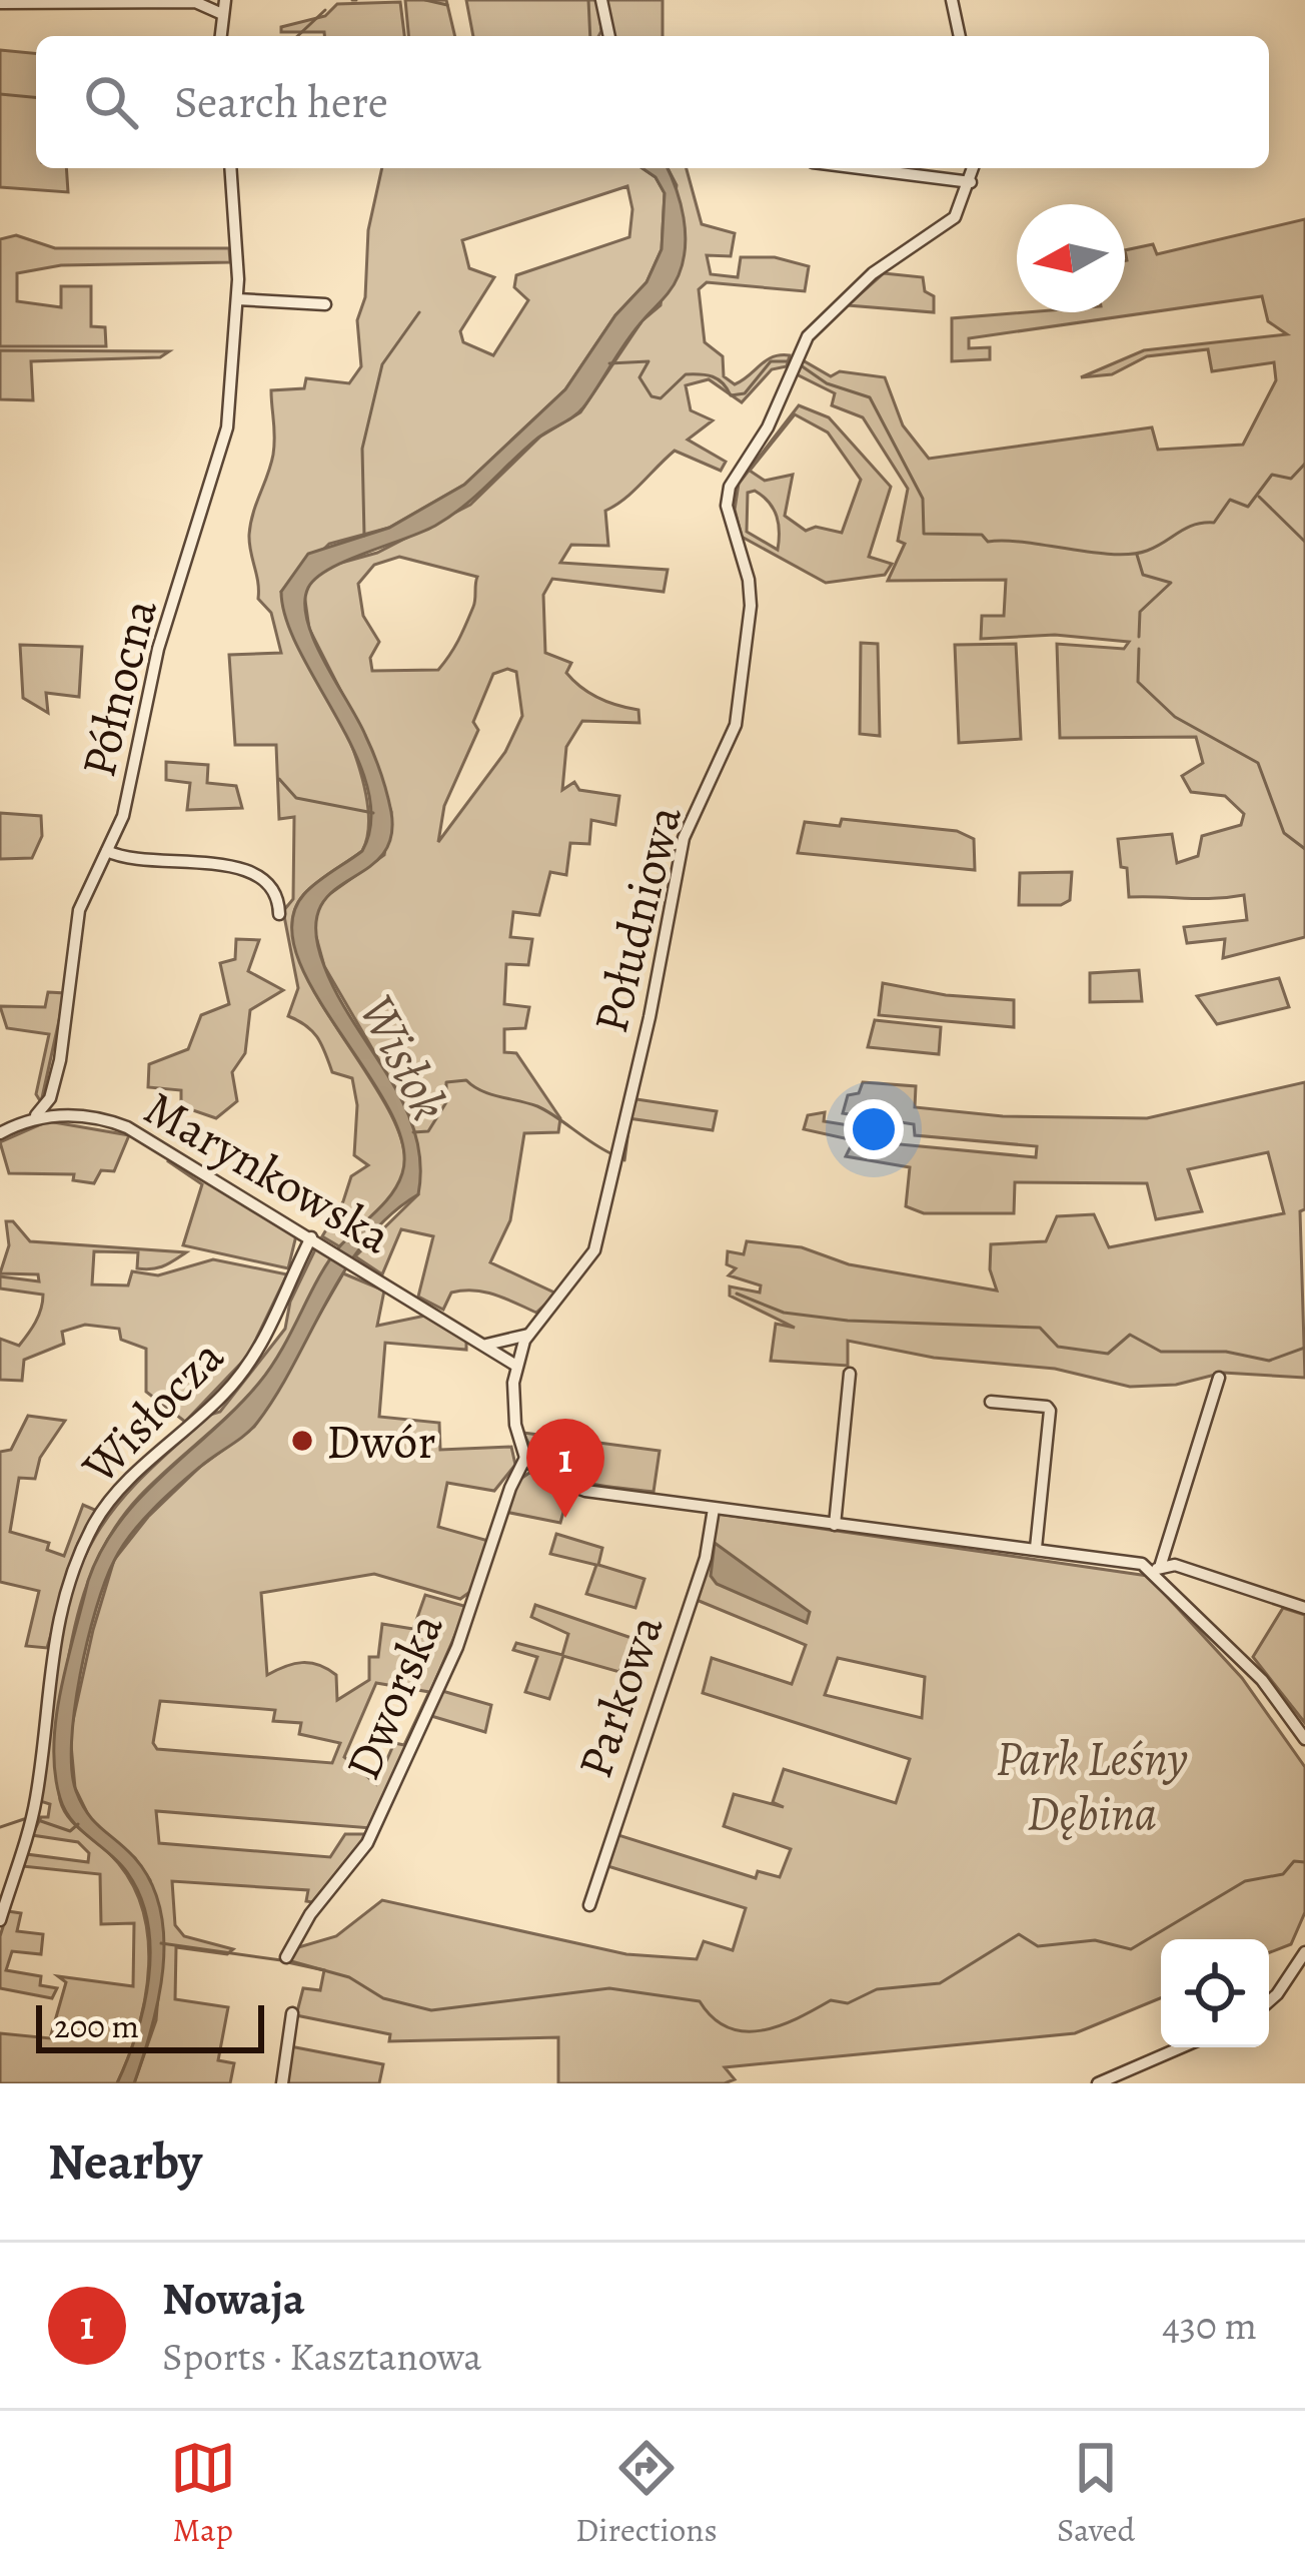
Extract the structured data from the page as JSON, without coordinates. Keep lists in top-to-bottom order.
{
  "streets": {
    "street": [
      "Północna",
      "Południowa",
      "Marynkowska",
      "Wisłocza",
      "Dworska",
      "Parkowa"
    ]
  },
  "crossings": [
    ["Północna", "Marynkowska"],
    ["Południowa", "Marynkowska"],
    ["Południowa", "Dworska"],
    ["Marynkowska", "Wisłocza"]
  ],
  "water": ["Wisłok"],
  "parks": ["Park Leśny Dębina"],
  "places": ["Dwór"],
  "scale_bar": "200 m",
  "north": "left",
  "page": {
    "search": "Search here",
    "pins": "1",
    "scale": "200 m",
    "heading": "Nearby",
    "list": [
      {
        "mark": "1",
        "name": "Nowaja",
        "note": "Sports · Kasztanowa",
        "value": "430 m"
      }
    ],
    "nav": ["Map", "Directions", "Saved"]
  }
}
